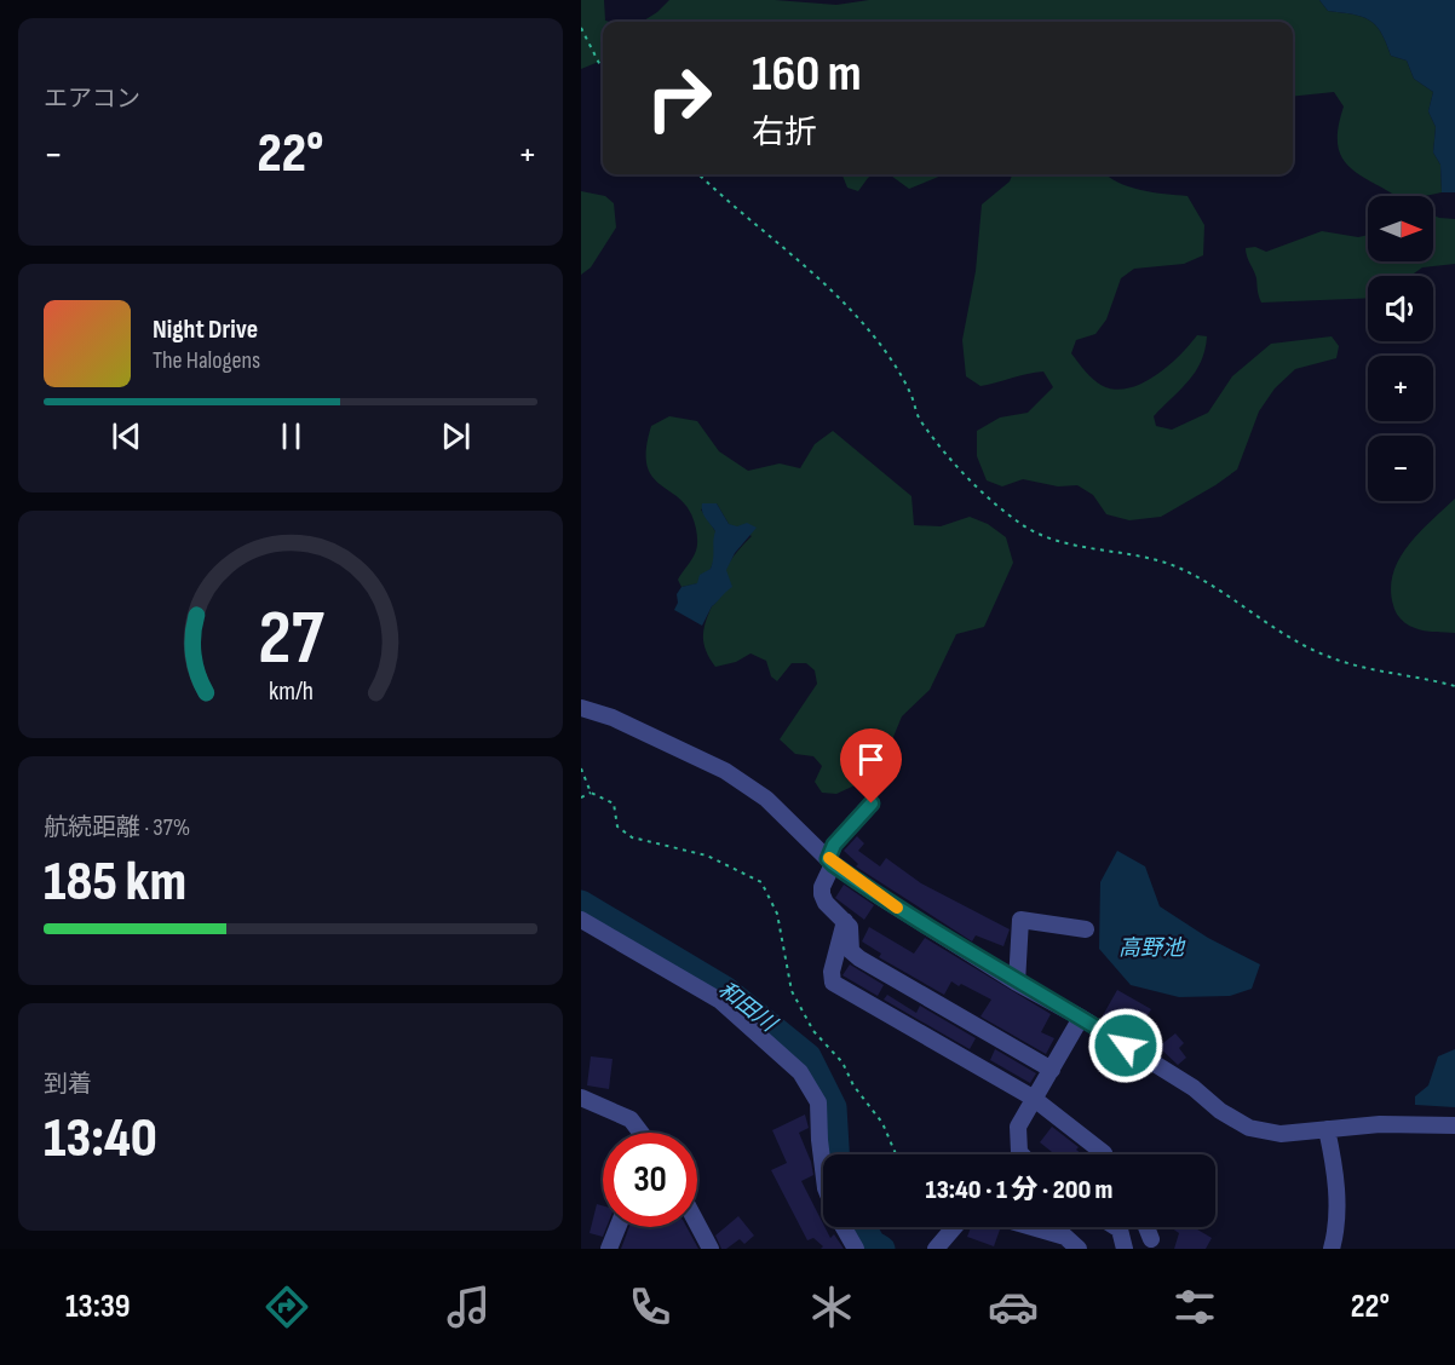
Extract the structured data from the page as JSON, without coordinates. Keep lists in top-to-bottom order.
{
  "water": ["高野池", "和田川"],
  "north": "right",
  "page": {
    "tile": [
      "エアコン",
      ["航続距離 · 37%", "185 km"],
      ["到着", "13:40"]
    ],
    "turn": ["160 m", "右折"],
    "heat": ["−", "22°", "+"],
    "map_buttons": ["+", "−"],
    "song": ["Night Drive", "The Halogens"],
    "limit": "30",
    "trip": "13:40 · 1 分 · 200 m",
    "tabs": ["13:39", "22°"],
    "gauge": ["27", "km/h"]
  }
}
